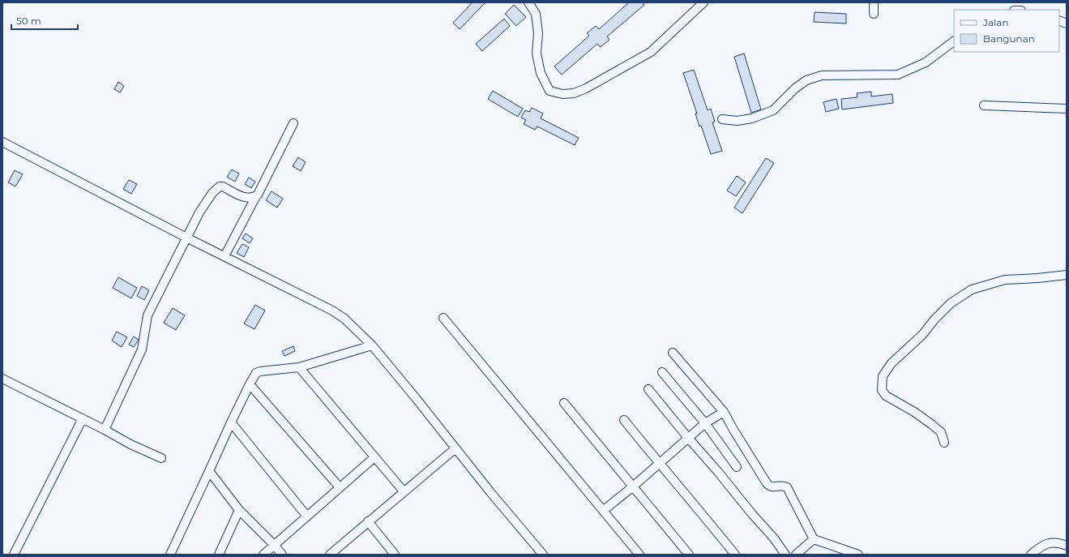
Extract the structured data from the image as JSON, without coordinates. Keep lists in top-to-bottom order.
{
  "legend": ["Jalan", "Bangunan"],
  "scale_bar": "50 m"
}
